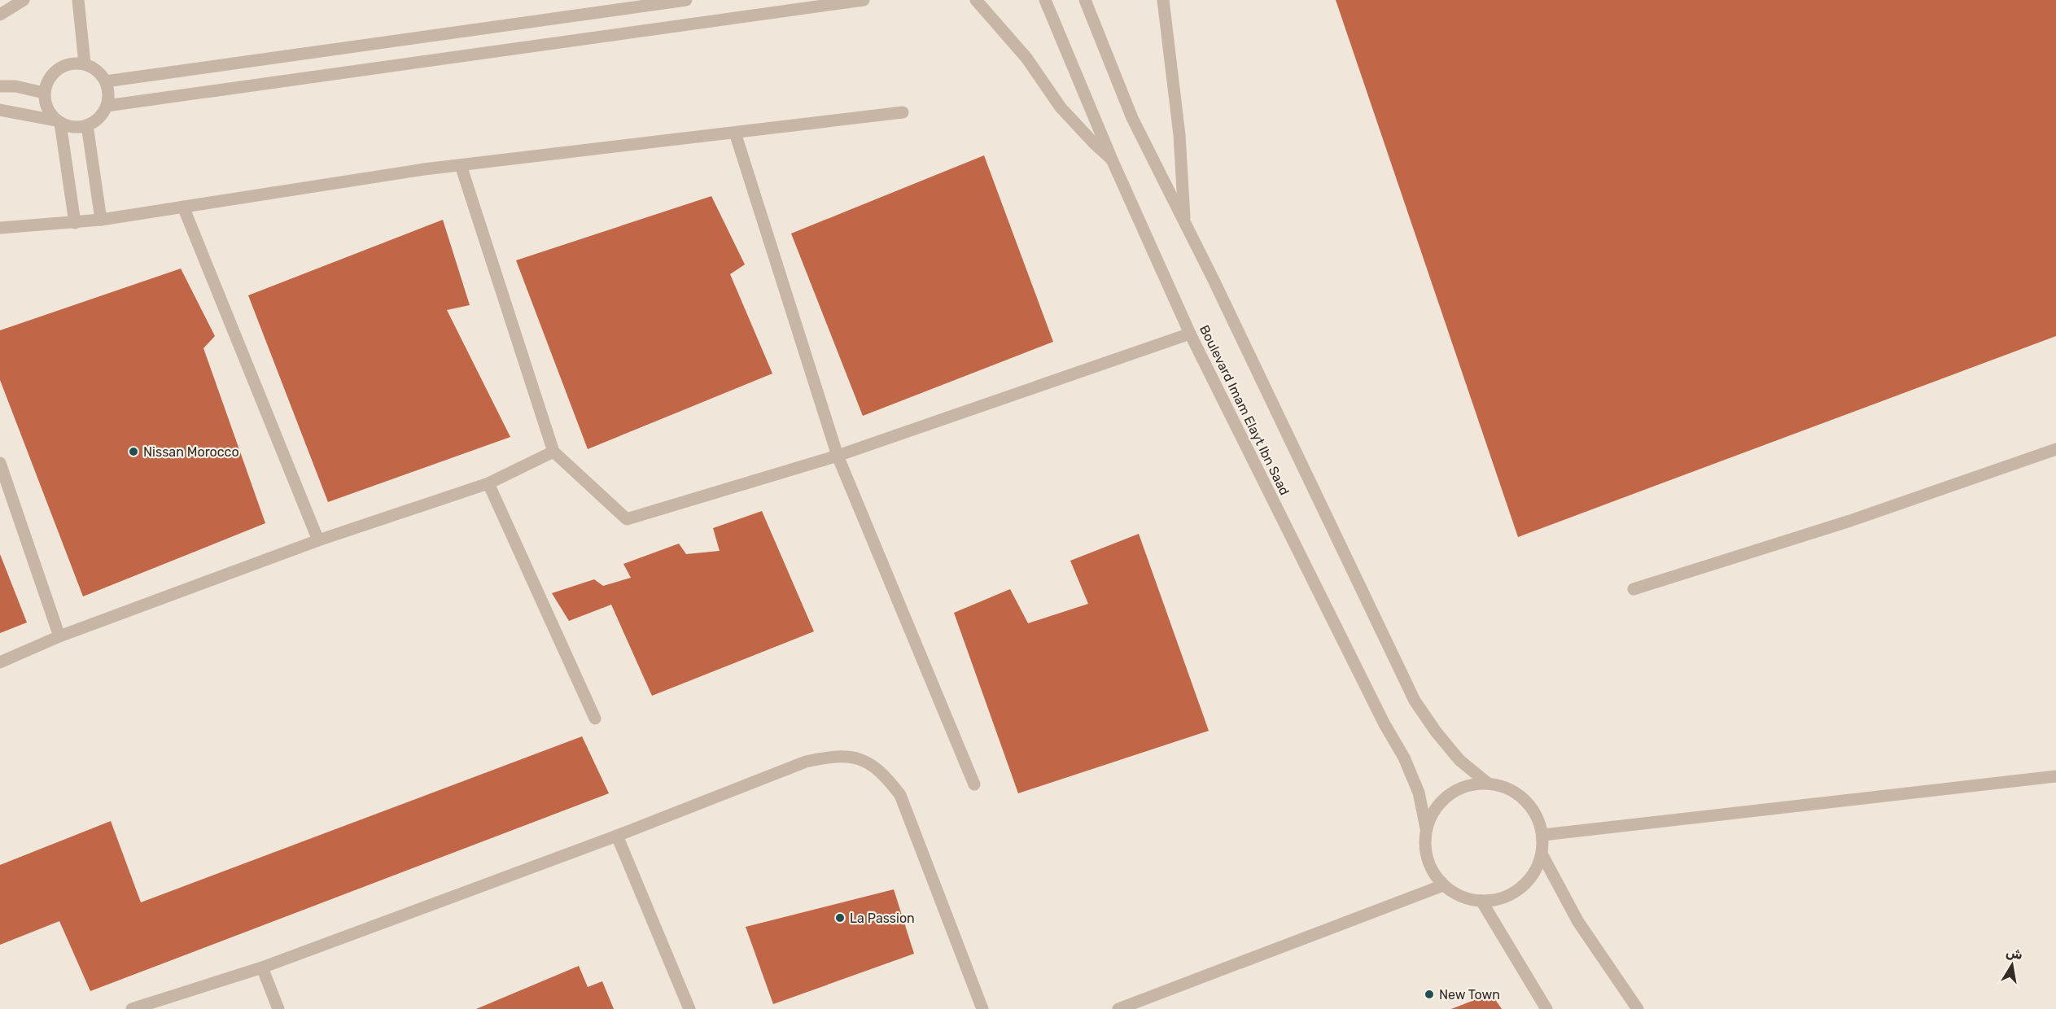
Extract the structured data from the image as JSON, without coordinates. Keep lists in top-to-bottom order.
{
  "streets": {
    "street": ["Boulevard Imam Elayt Ibn Saad"]
  },
  "places": ["Nissan Morocco", "La Passion", "New Town"],
  "north": "top"
}
